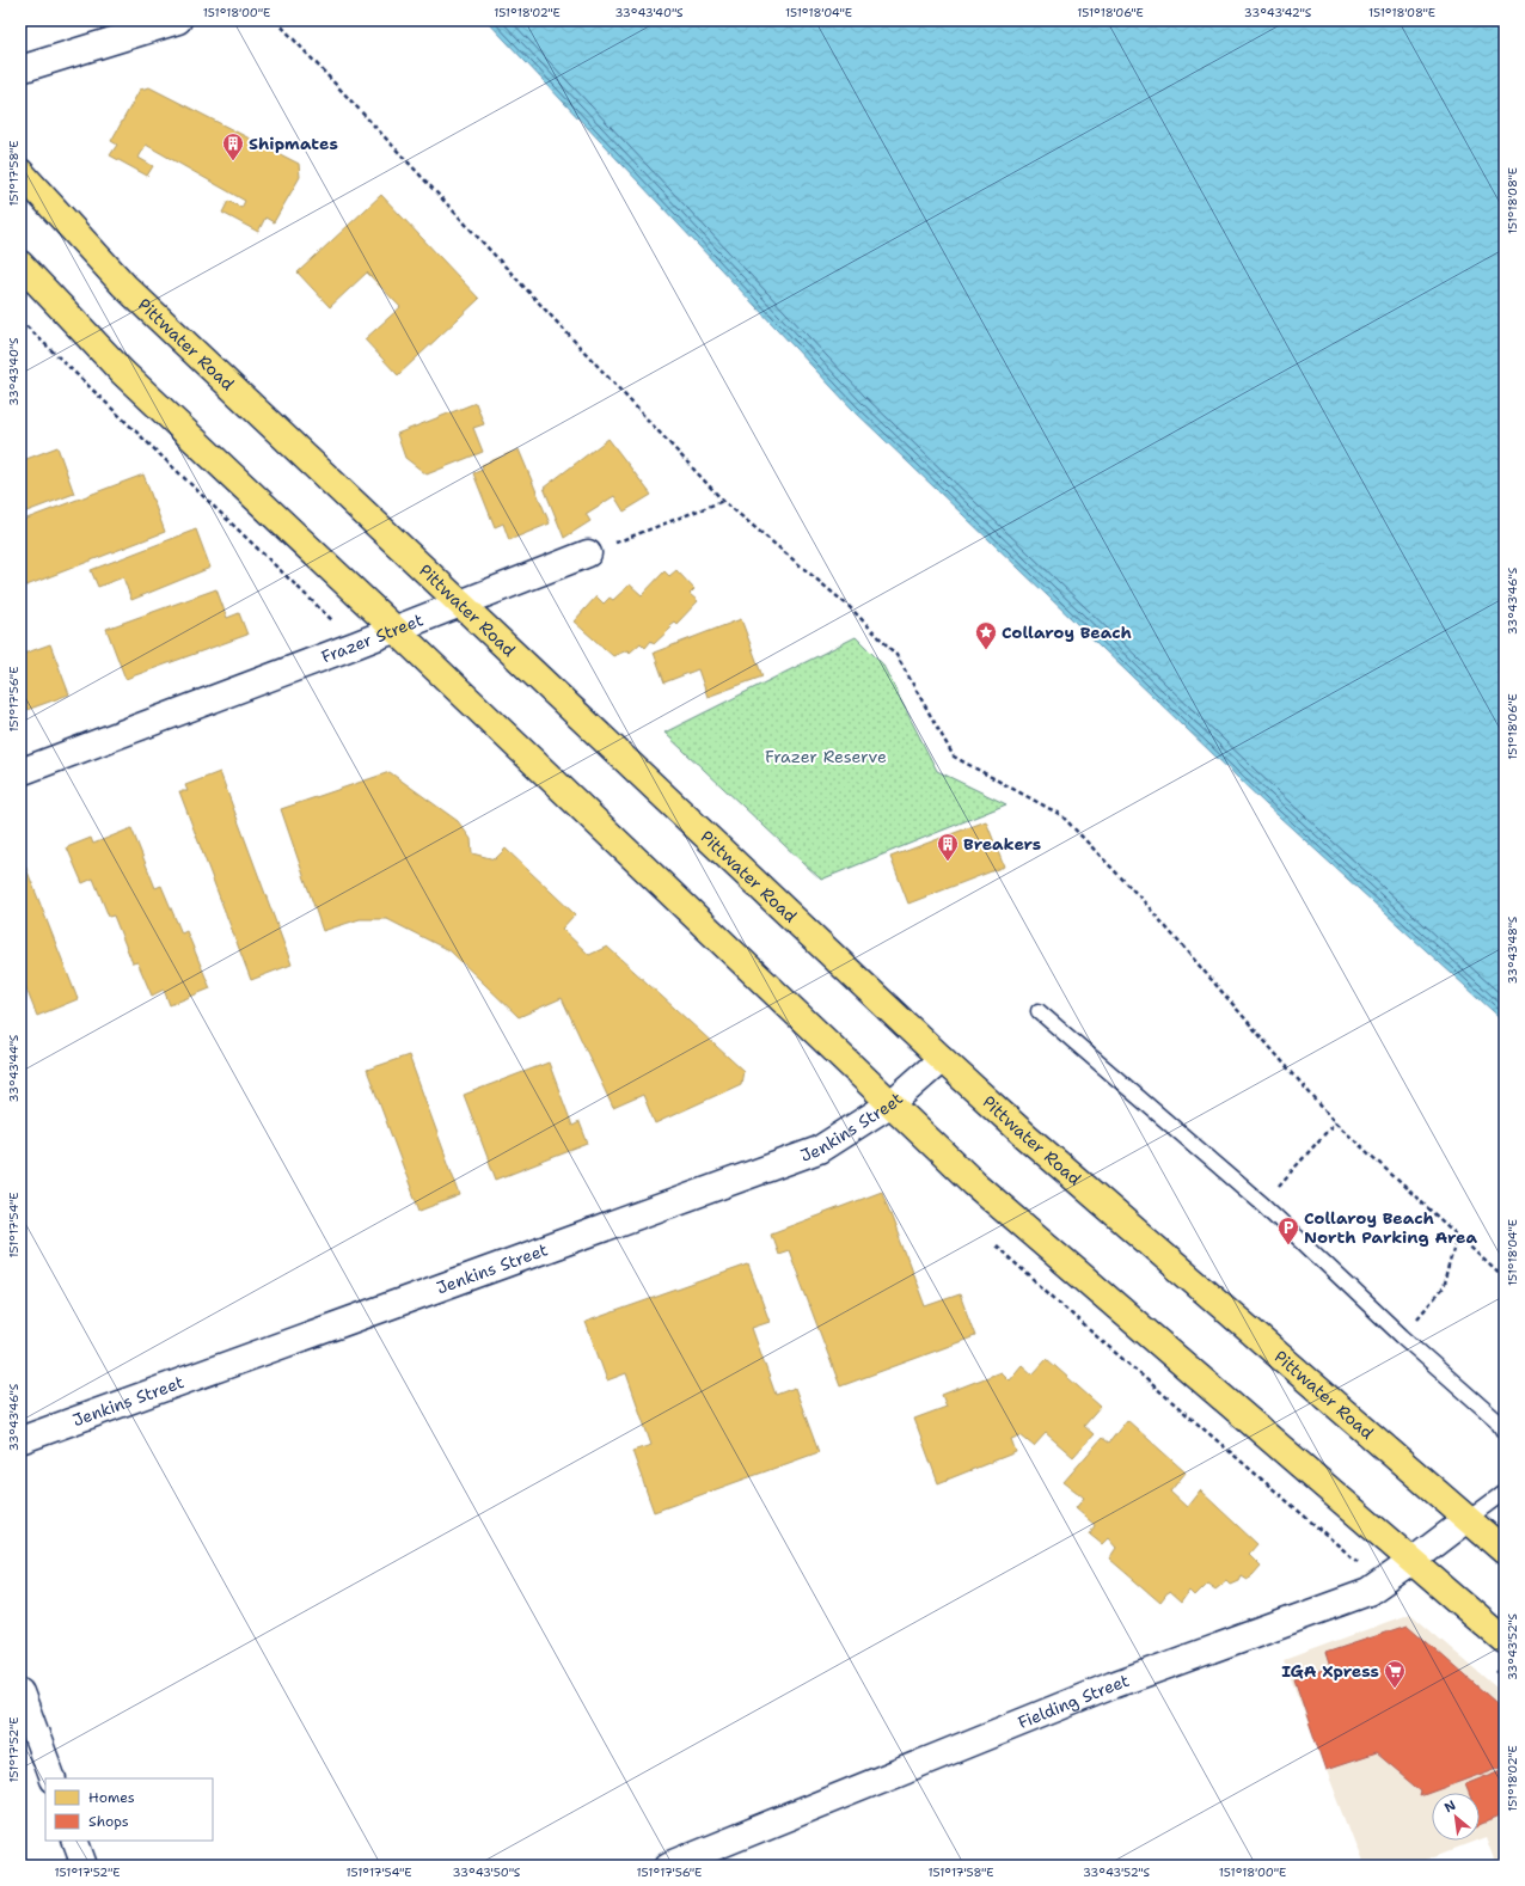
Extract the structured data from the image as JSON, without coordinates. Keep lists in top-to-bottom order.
{
  "streets": {
    "highway": ["Pittwater Road"],
    "street": ["Frazer Street", "Jenkins Street", "Fielding Street"]
  },
  "crossings": [
    ["Pittwater Road", "Frazer Street"],
    ["Pittwater Road", "Jenkins Street"],
    ["Pittwater Road", "Fielding Street"]
  ],
  "parks": ["Frazer Reserve"],
  "places": {
    "building": ["Shipmates", "Breakers"],
    "place": ["Collaroy Beach"],
    "parking": ["Collaroy Beach North Parking Area"],
    "supermarket": ["IGA Xpress"]
  },
  "legend": ["Homes", "Shops"],
  "north": "top left",
  "coordinates": [
    "151°18'00\"E",
    "151°18'02\"E",
    "33°43'40\"S",
    "151°18'04\"E",
    "151°18'06\"E",
    "33°43'42\"S",
    "151°18'08\"E",
    "151°17'58\"E",
    "33°43'46\"S",
    "151°17'56\"E",
    "33°43'48\"S",
    "33°43'44\"S",
    "151°17'54\"E",
    "33°43'52\"S",
    "151°17'52\"E",
    "33°43'50\"S"
  ]
}
